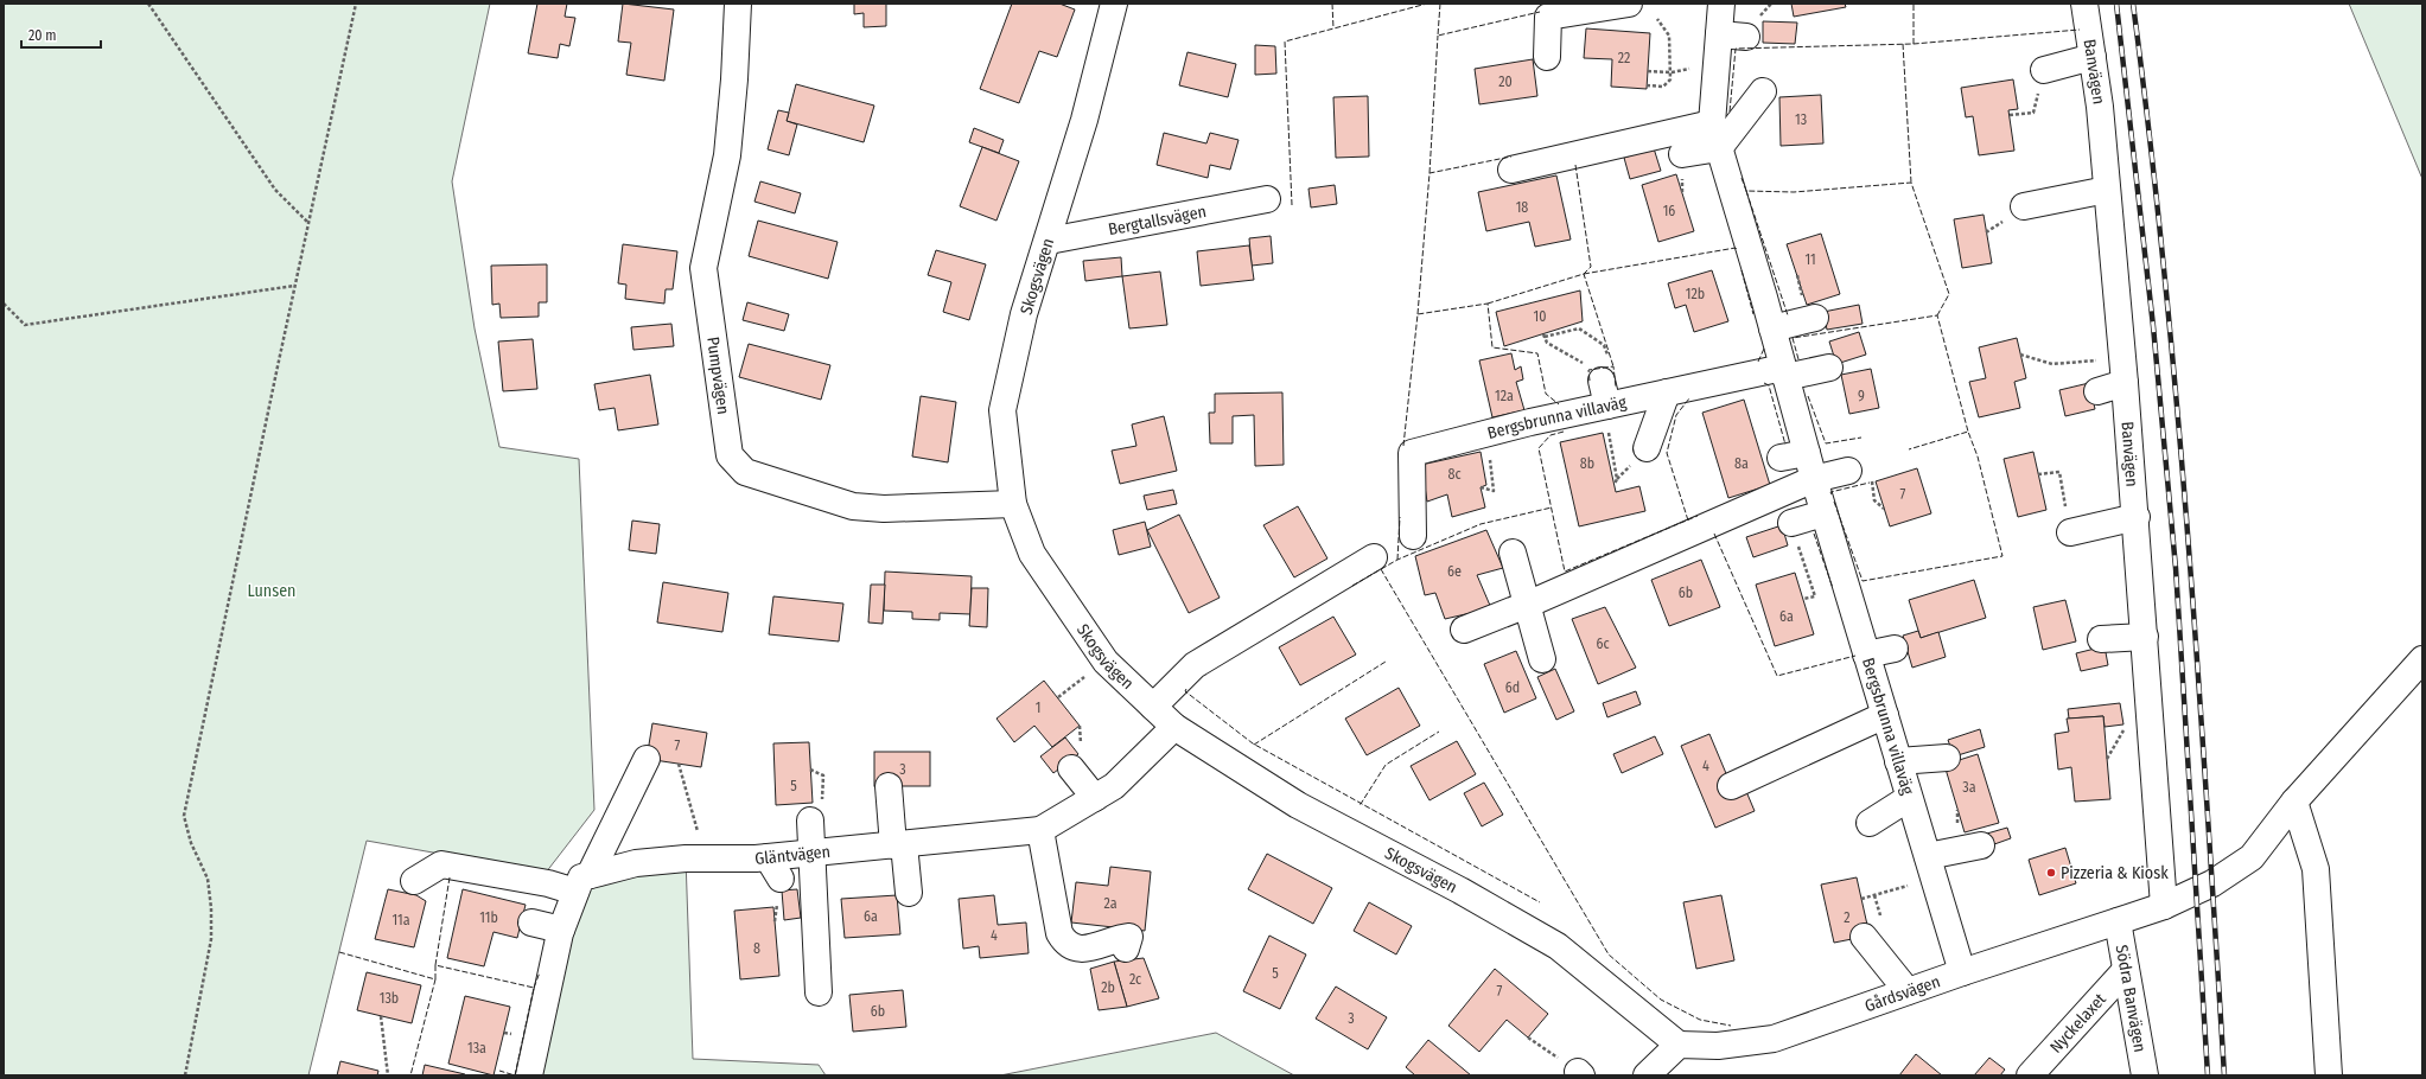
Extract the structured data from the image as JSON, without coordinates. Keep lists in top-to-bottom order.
{
  "streets": {
    "street": [
      "Banvägen",
      "Bergtallsvägen",
      "Skogsvägen",
      "Pumpvägen",
      "Bergsbrunna villaväg",
      "Gläntvägen",
      "Gårdsvägen",
      "Södra Banvägen",
      "Nyckelaxet"
    ]
  },
  "crossings": [
    ["Banvägen", "Gårdsvägen"],
    ["Bergtallsvägen", "Skogsvägen"],
    ["Skogsvägen", "Pumpvägen"],
    ["Skogsvägen", "Gläntvägen"],
    ["Skogsvägen", "Gårdsvägen"],
    ["Bergsbrunna villaväg", "Gårdsvägen"],
    ["Gårdsvägen", "Södra Banvägen"],
    ["Södra Banvägen", "Nyckelaxet"]
  ],
  "parks": ["Lunsen"],
  "places": ["Pizzeria & Kiosk"],
  "house_numbers": [
    "22",
    "20",
    "13",
    "18",
    "16",
    "11",
    "12b",
    "10",
    "12a",
    "9",
    "8b",
    "8a",
    "8c",
    "7",
    "6e",
    "6b",
    "6a",
    "6c",
    "6d",
    "1",
    "7",
    "4",
    "3",
    "5",
    "3a",
    "2a",
    "6a",
    "11b",
    "2",
    "11a",
    "4",
    "8",
    "5",
    "2c",
    "2b",
    "7",
    "13b",
    "6b",
    "3",
    "13a"
  ],
  "scale_bar": "20 m"
}
